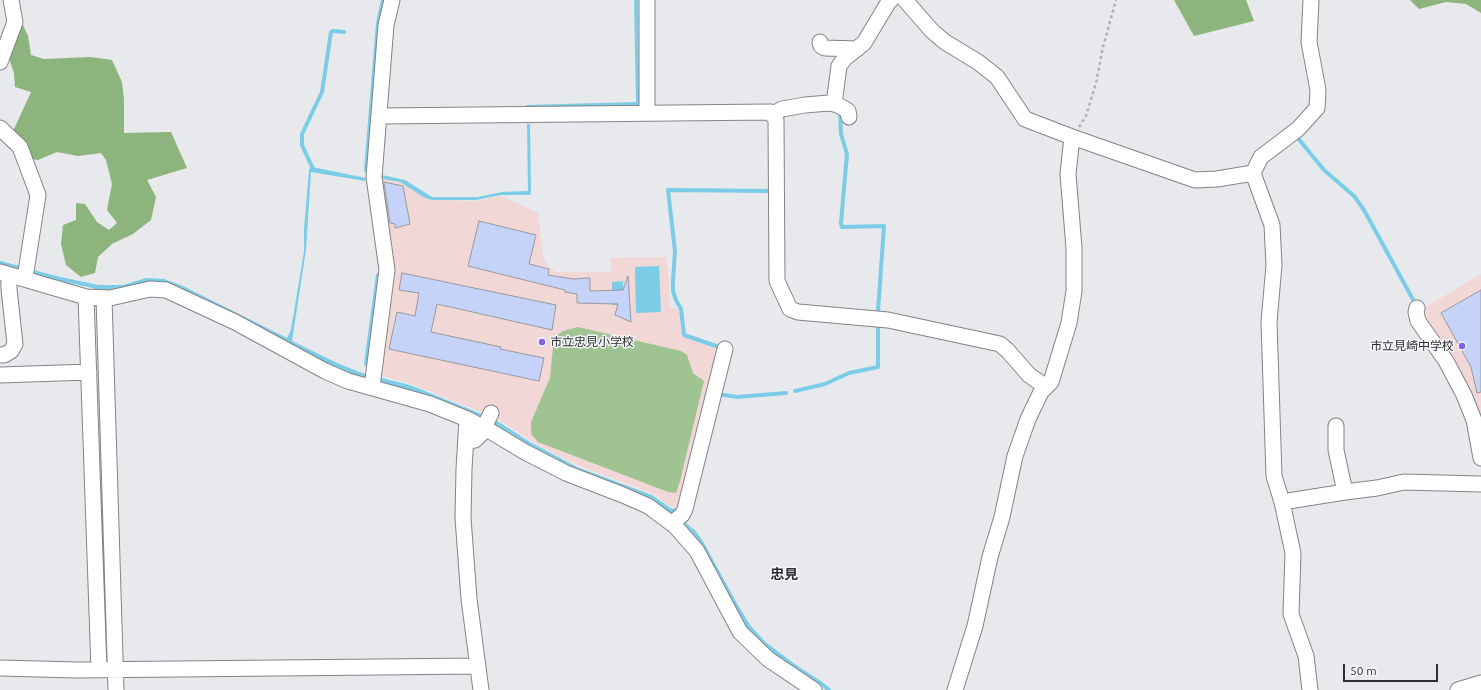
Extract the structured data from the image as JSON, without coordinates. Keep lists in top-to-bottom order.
{
  "districts": ["忠見"],
  "places": ["市立忠見小学校", "市立見崎中学校"],
  "scale_bar": "50 m"
}
